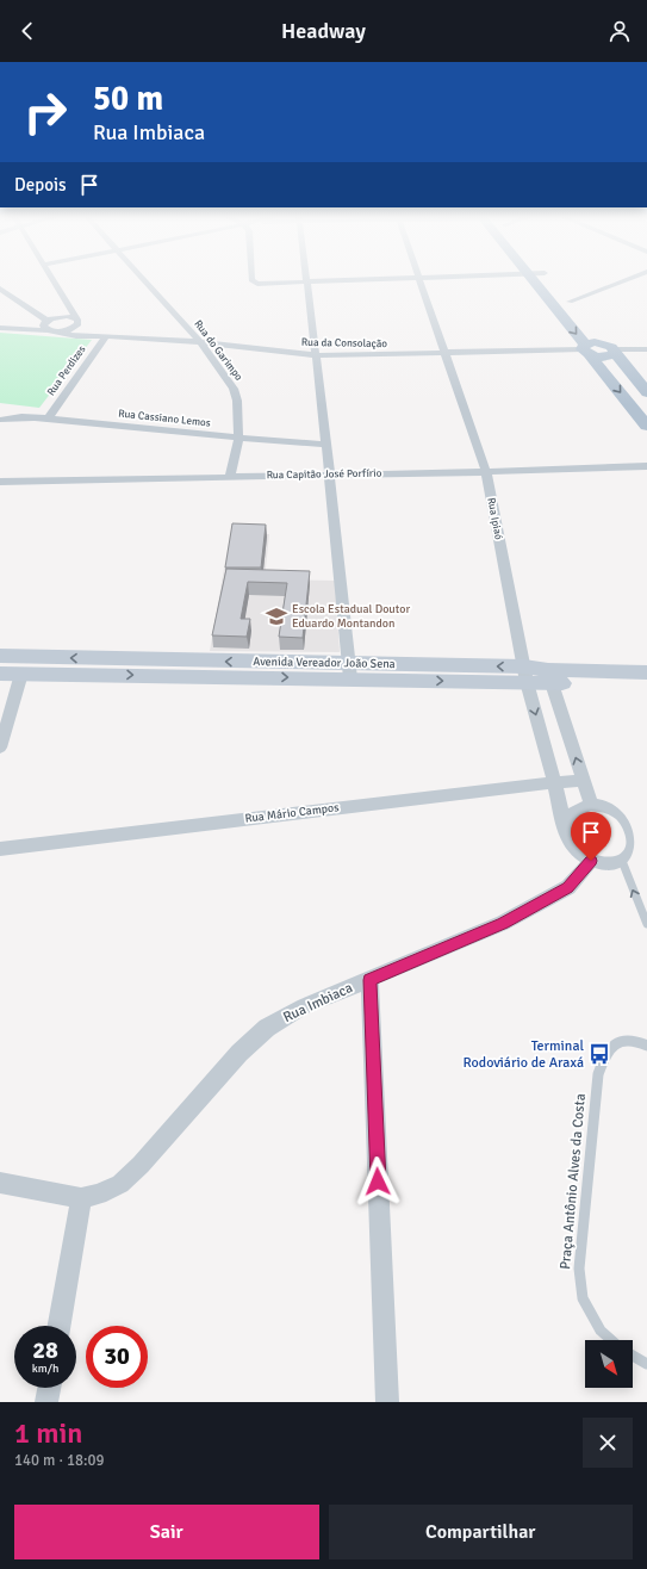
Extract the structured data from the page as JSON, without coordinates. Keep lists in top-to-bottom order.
{
  "streets": {
    "main road": ["Avenida Vereador João Sena"],
    "street": [
      "Rua da Consolação",
      "Rua do Garimpo",
      "Rua Perdizes",
      "Rua Cassiano Lemos",
      "Rua Capitão José Porfírio",
      "Rua Ipiaó",
      "Rua Mário Campos",
      "Rua Imbiaca"
    ],
    "lane": ["Praça Antônio Alves da Costa"]
  },
  "crossings": [
    ["Rua da Consolação", "Rua do Garimpo"],
    ["Rua da Consolação", "Rua Perdizes"],
    ["Rua da Consolação", "Rua Ipiaó"],
    ["Rua do Garimpo", "Rua Cassiano Lemos"],
    ["Rua do Garimpo", "Rua Capitão José Porfírio"],
    ["Rua Perdizes", "Rua Cassiano Lemos"],
    ["Rua Capitão José Porfírio", "Rua Ipiaó"],
    ["Rua Ipiaó", "Avenida Vereador João Sena"],
    ["Rua Ipiaó", "Rua Mário Campos"],
    ["Rua Ipiaó", "Rua Imbiaca"]
  ],
  "places": {
    "school or university": ["Escola Estadual Doutor Eduardo Montandon"],
    "bus stop": ["Terminal Rodoviário de Araxá"]
  },
  "north": "bottom right",
  "page": {
    "header": "Headway",
    "turn": ["50 m", "Rua Imbiaca"],
    "then": "Depois",
    "speed": "28 km/h",
    "limit": "30",
    "heading": ["1 min", "140 m · 18:09"],
    "buttons": ["Sair", "Compartilhar"]
  }
}
